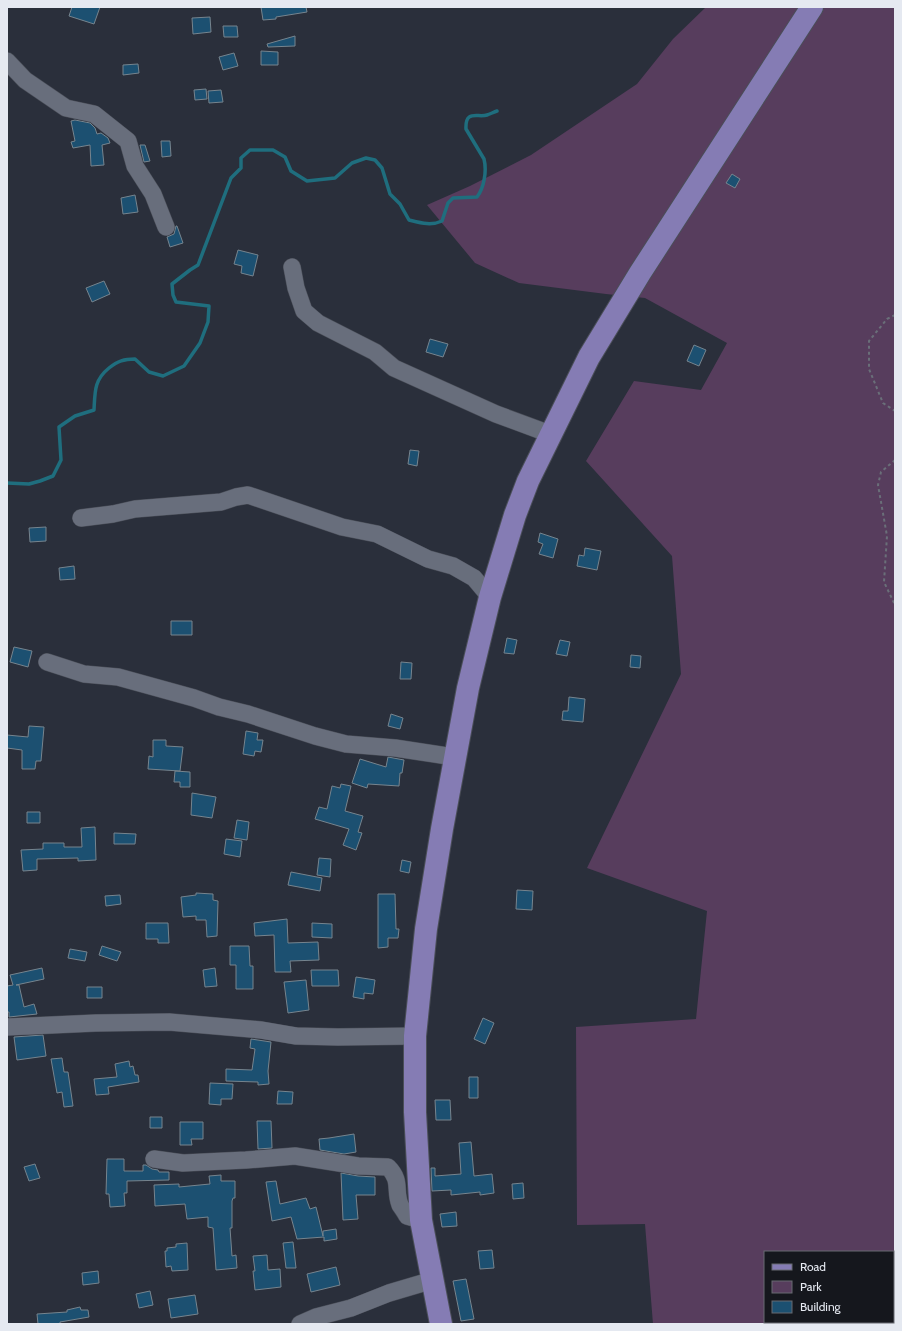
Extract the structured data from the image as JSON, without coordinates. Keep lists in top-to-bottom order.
{
  "legend": ["Road", "Park", "Building"]
}
